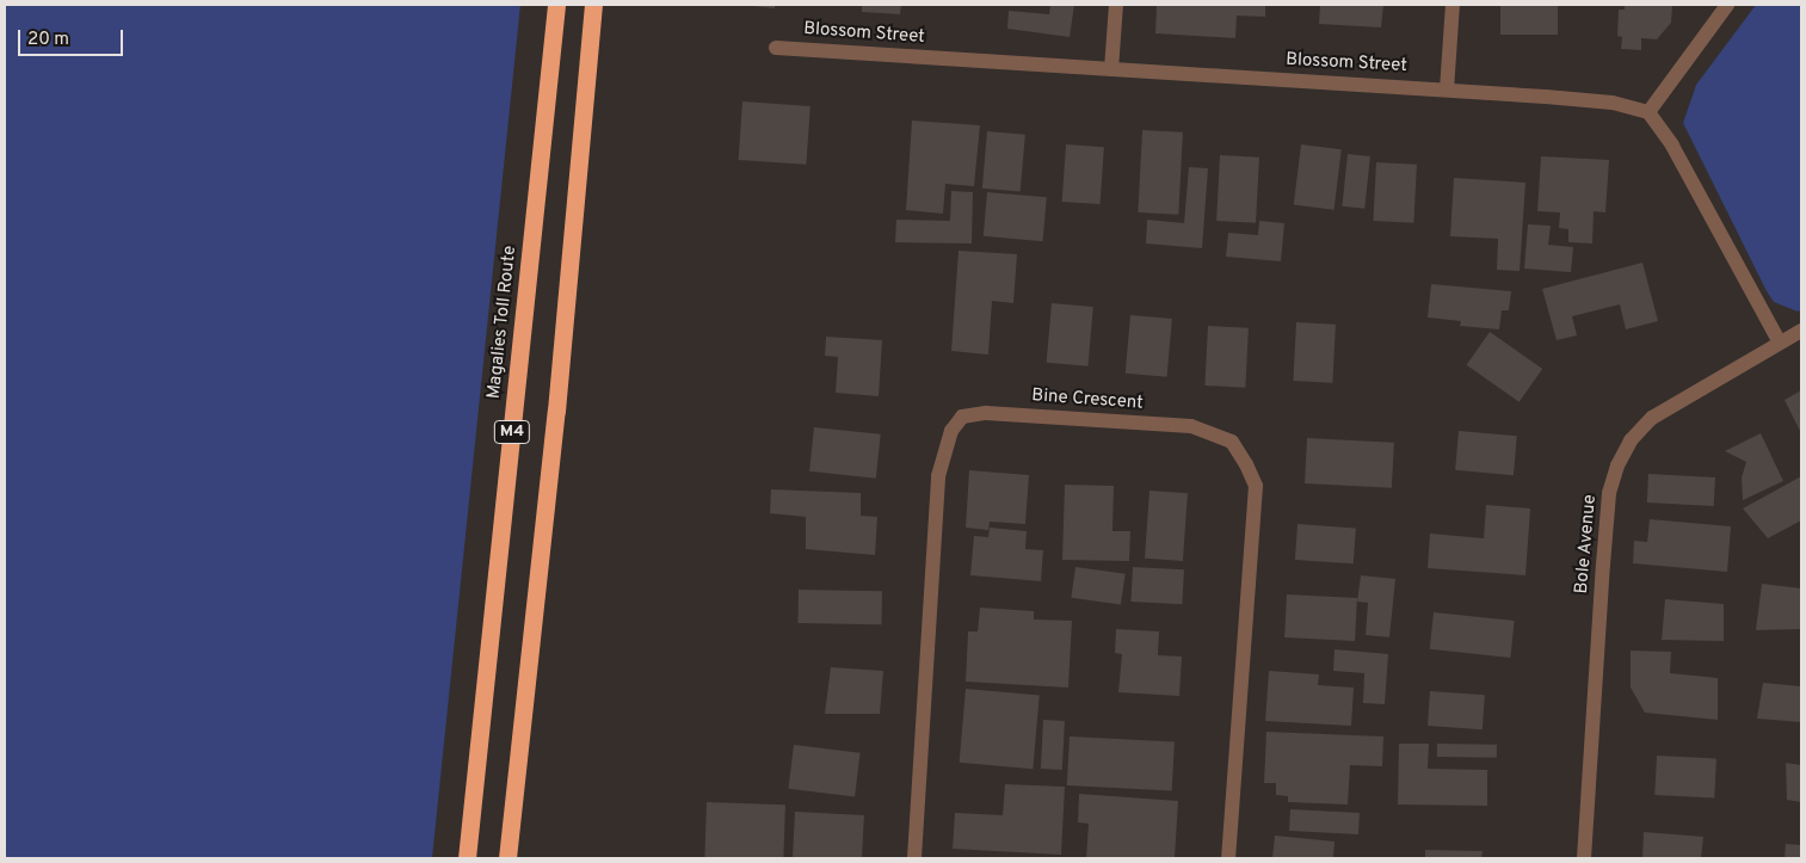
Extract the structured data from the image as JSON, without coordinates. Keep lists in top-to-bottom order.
{
  "streets": {
    "highway": ["Magalies Toll Route", "M4"],
    "street": ["Blossom Street", "Bine Crescent", "Bole Avenue"]
  },
  "scale_bar": "20 m"
}
